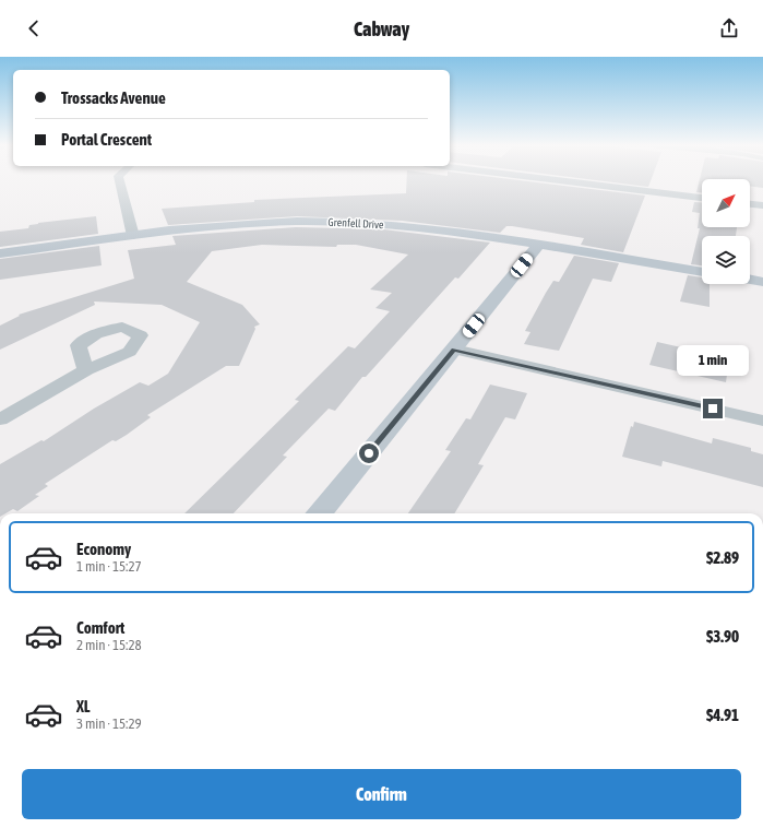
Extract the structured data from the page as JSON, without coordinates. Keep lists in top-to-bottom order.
{
  "streets": {
    "street": ["Grenfell Drive"]
  },
  "north": "top right",
  "page": {
    "header": "Cabway",
    "banner": ["Trossacks Avenue", "Portal Crescent"],
    "bubble": "1 min",
    "list": [
      {
        "name": "Economy",
        "note": "1 min · 15:27",
        "value": "$2.89"
      },
      {
        "name": "Comfort",
        "note": "2 min · 15:28",
        "value": "$3.90"
      },
      {
        "name": "XL",
        "note": "3 min · 15:29",
        "value": "$4.91"
      }
    ],
    "buttons": "Confirm"
  }
}
